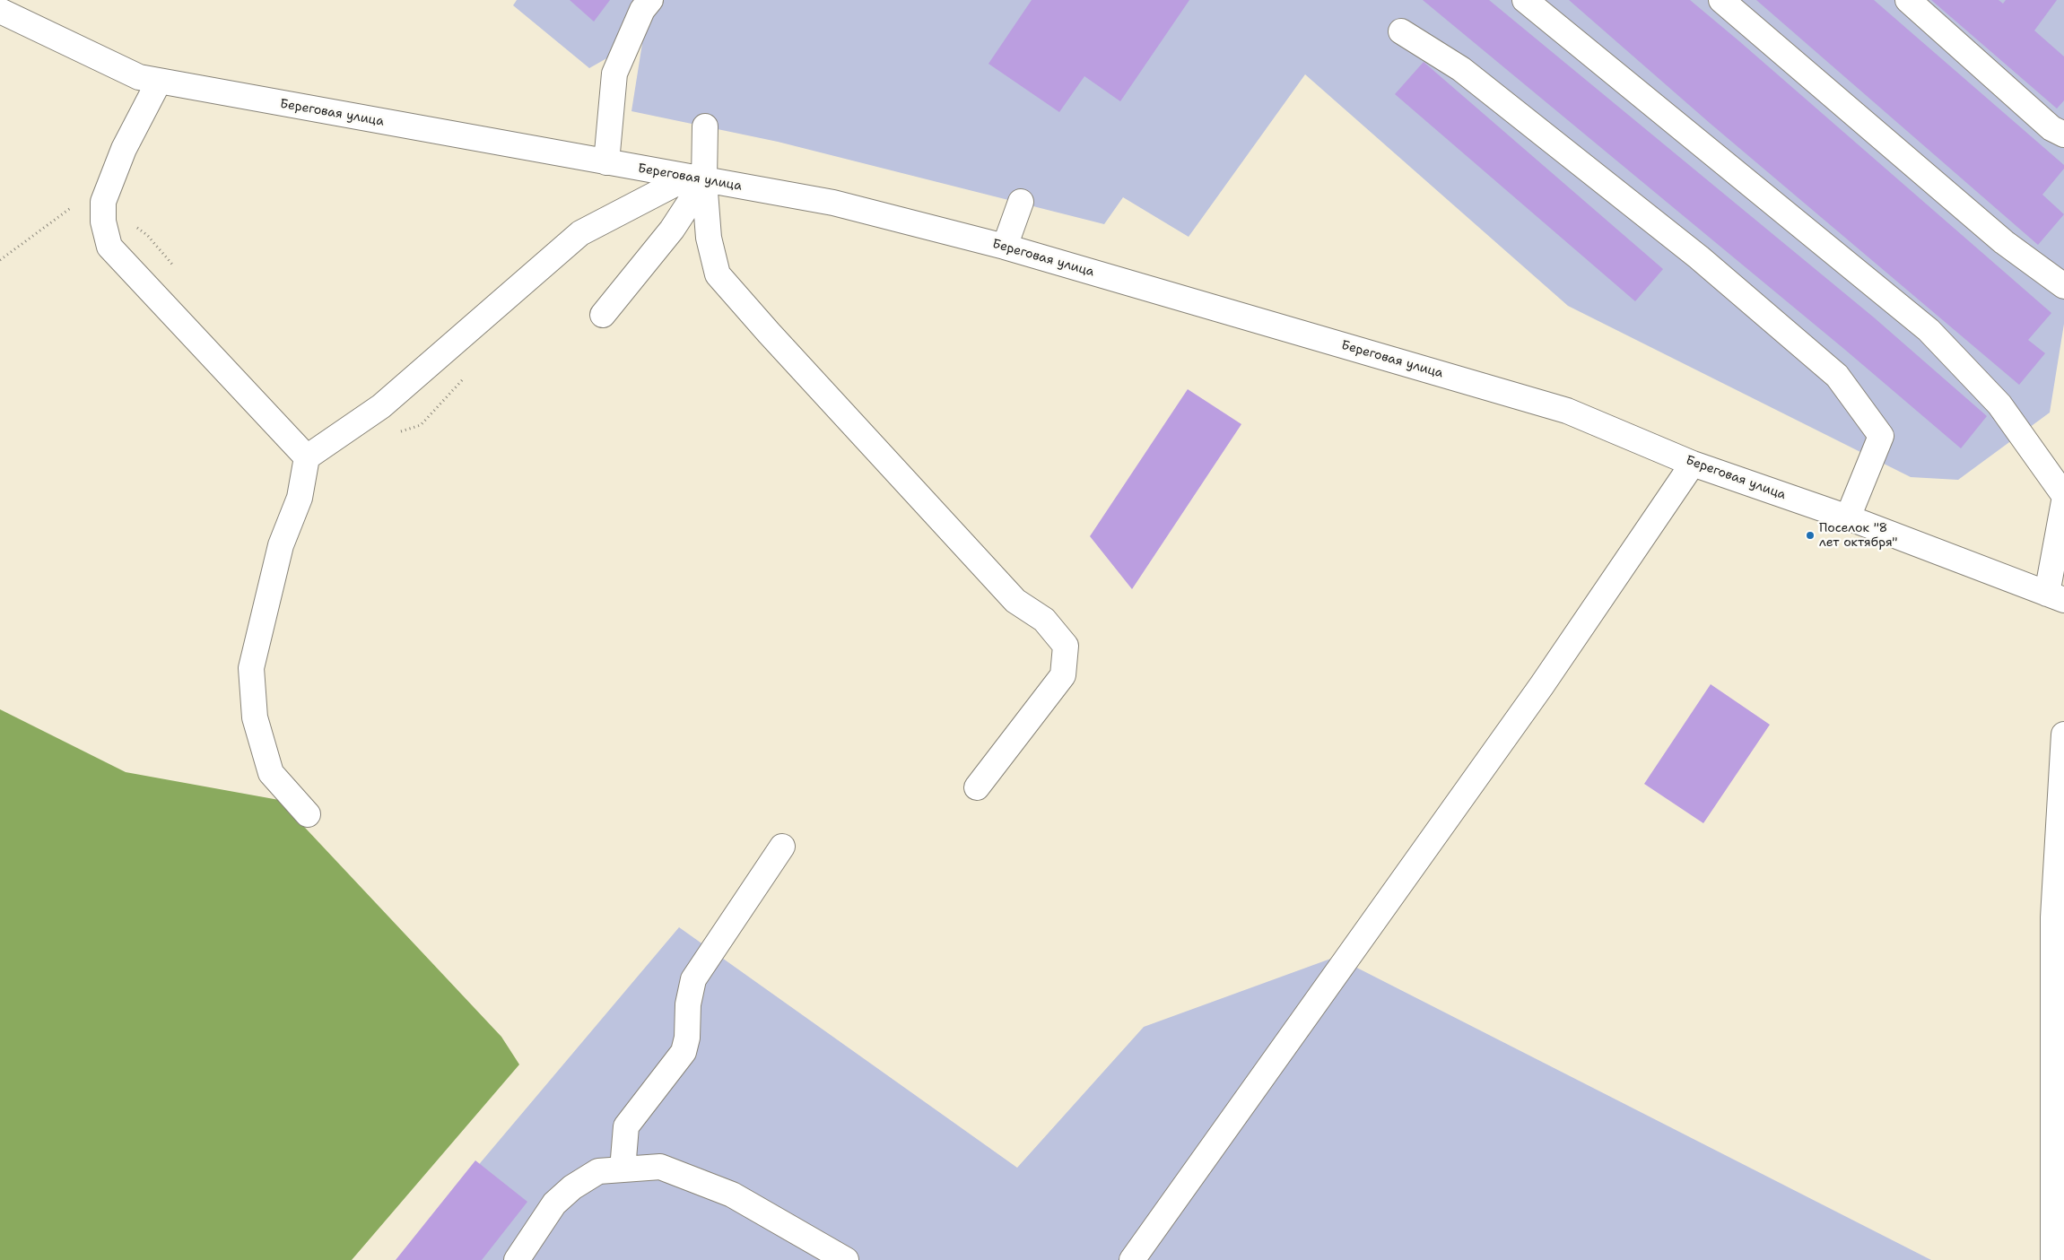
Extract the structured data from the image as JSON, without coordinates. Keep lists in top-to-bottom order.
{
  "streets": {
    "street": ["Береговая улица"]
  },
  "places": ["Поселок \"8 лет октября\""]
}
